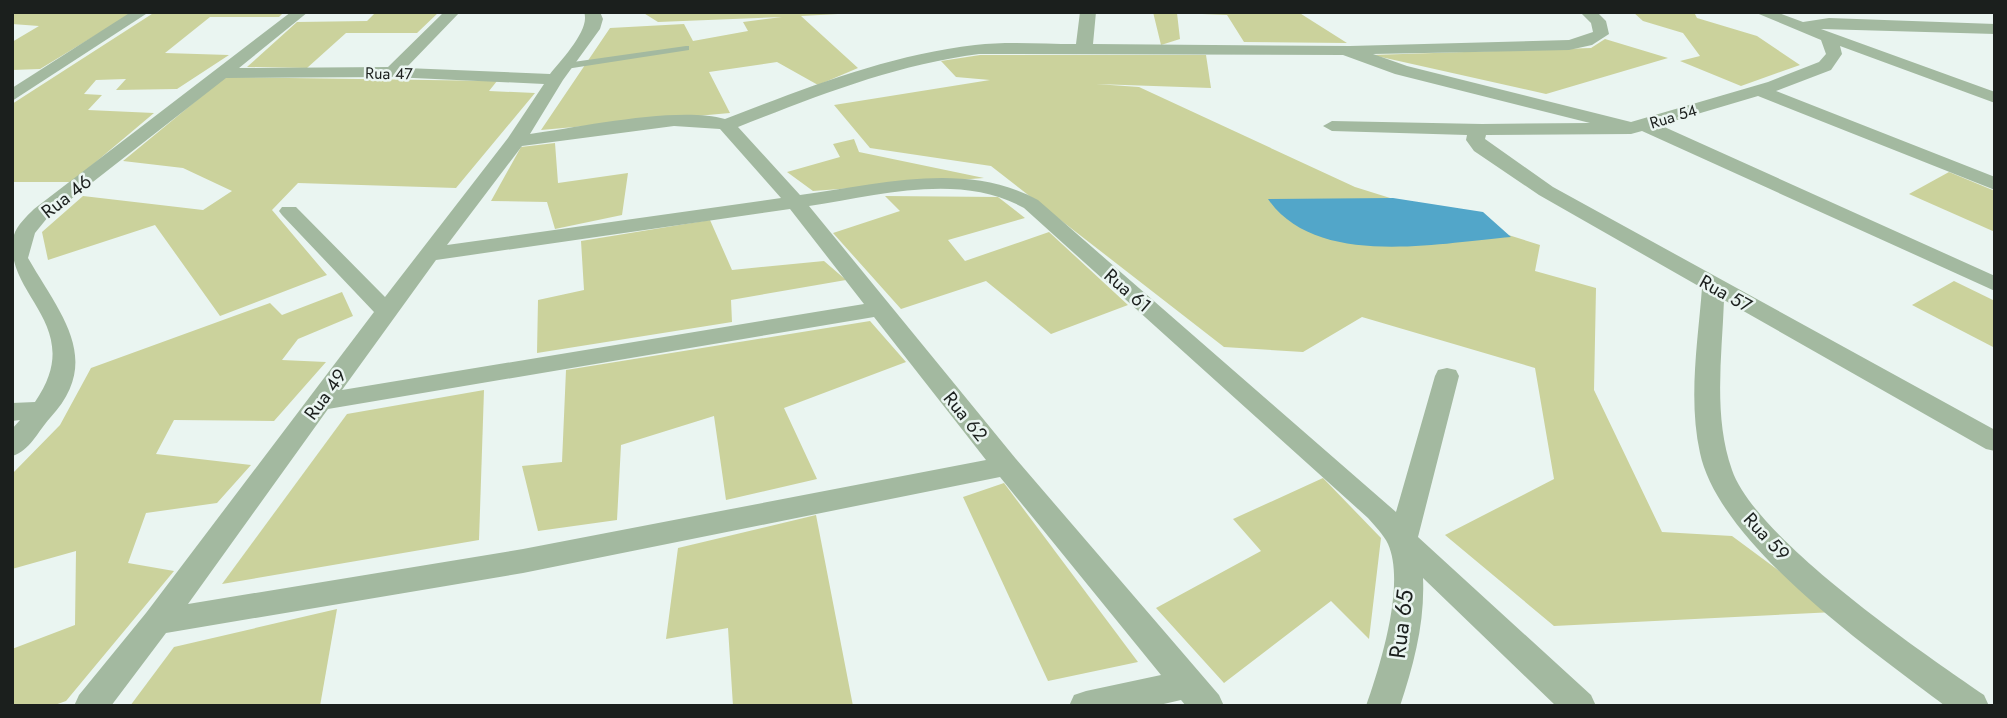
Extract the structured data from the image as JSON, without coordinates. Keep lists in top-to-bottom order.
{
  "streets": {
    "street": [
      "Rua 47",
      "Rua 54",
      "Rua 46",
      "Rua 61",
      "Rua 57",
      "Rua 49",
      "Rua 62",
      "Rua 59",
      "Rua 65"
    ]
  },
  "crossings": [
    ["Rua 47", "Rua 46"],
    ["Rua 47", "Rua 49"],
    ["Rua 54", "Rua 57"],
    ["Rua 61", "Rua 49"],
    ["Rua 61", "Rua 62"],
    ["Rua 61", "Rua 65"],
    ["Rua 57", "Rua 59"]
  ]
}
